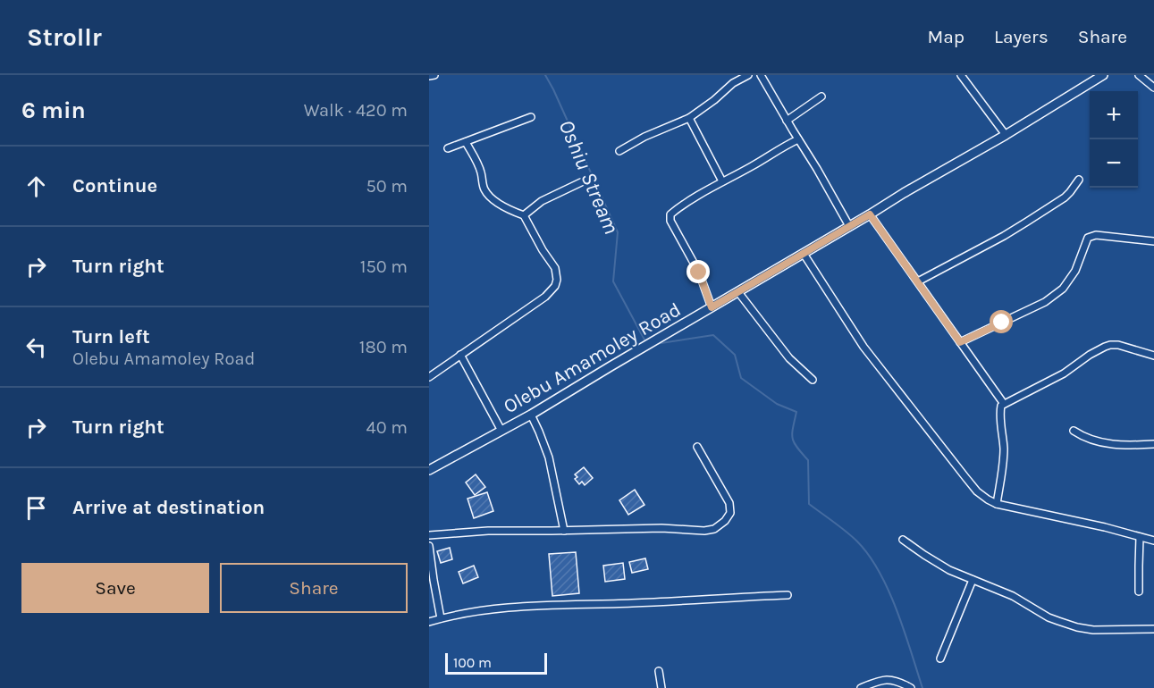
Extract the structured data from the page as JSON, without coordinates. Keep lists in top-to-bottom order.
{
  "streets": {
    "street": ["Olebu Amamoley Road"]
  },
  "water": ["Oshiu Stream"],
  "scale_bar": "100 m",
  "page": {
    "header": "Strollr",
    "nav": ["Map", "Layers", "Share"],
    "heading": ["6 min", "Walk · 420 m"],
    "map_buttons": ["+", "−"],
    "list": [
      ["Continue", "50 m"],
      ["Turn right", "150 m"],
      ["Turn left", "Olebu Amamoley Road", "180 m"],
      ["Turn right", "40 m"],
      "Arrive at destination"
    ],
    "buttons": ["Save", "Share"],
    "scale": "100 m"
  }
}
